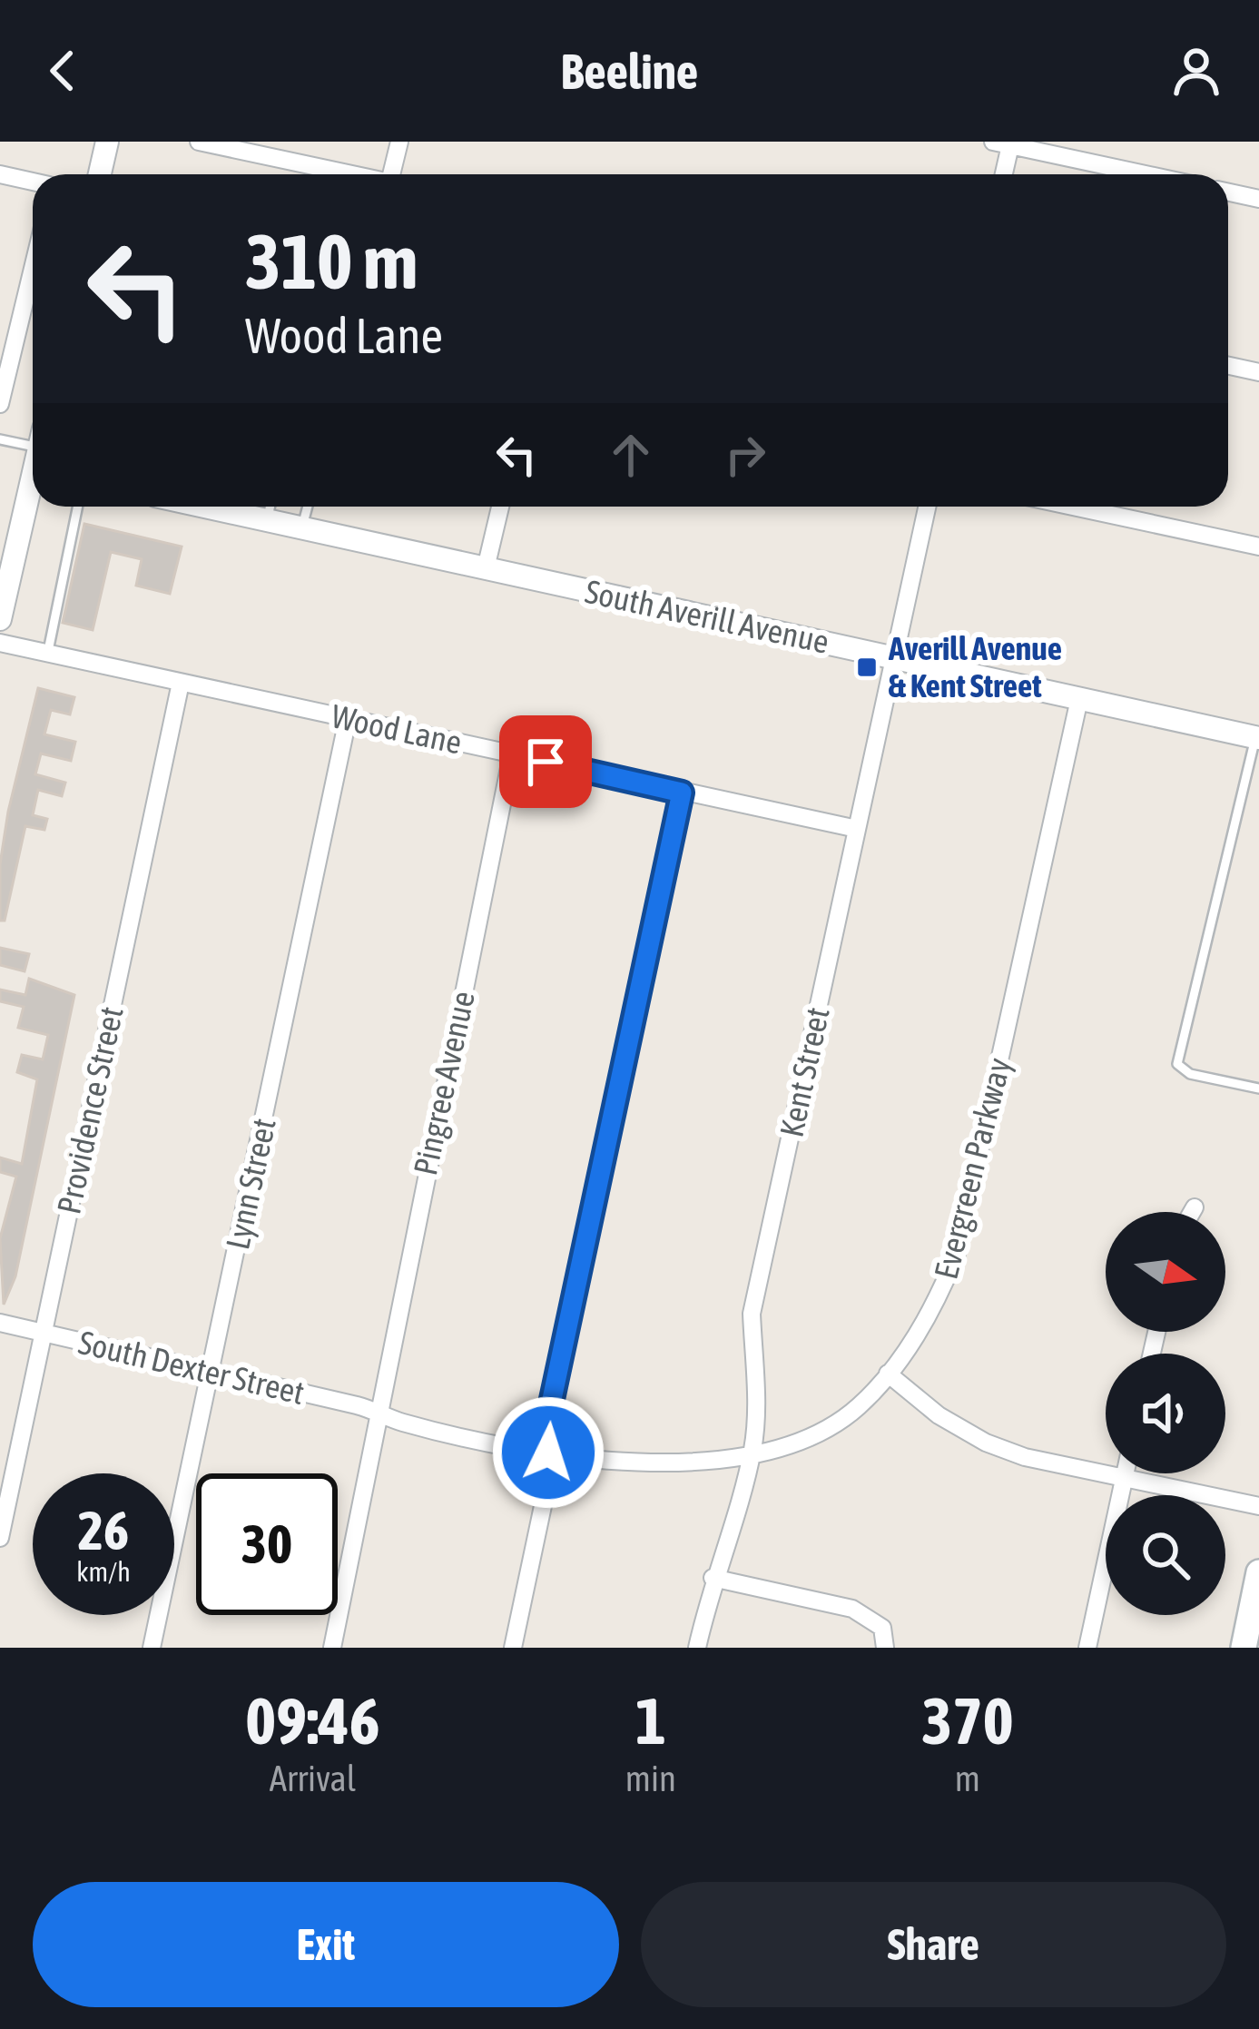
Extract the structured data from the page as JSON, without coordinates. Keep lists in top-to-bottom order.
{
  "streets": {
    "street": [
      "South Averill Avenue",
      "Wood Lane",
      "Kent Street",
      "Pingree Avenue",
      "Providence Street",
      "Evergreen Parkway",
      "Lynn Street",
      "South Dexter Street"
    ]
  },
  "crossings": [
    ["South Averill Avenue", "Kent Street"],
    ["South Averill Avenue", "Evergreen Parkway"],
    ["Wood Lane", "Kent Street"],
    ["Wood Lane", "Pingree Avenue"],
    ["Wood Lane", "Providence Street"],
    ["Wood Lane", "Lynn Street"],
    ["Kent Street", "Evergreen Parkway"],
    ["Pingree Avenue", "Evergreen Parkway"],
    ["Pingree Avenue", "South Dexter Street"],
    ["Providence Street", "South Dexter Street"],
    ["Evergreen Parkway", "South Dexter Street"],
    ["Lynn Street", "South Dexter Street"]
  ],
  "places": {
    "transit": ["Averill Avenue & Kent Street"]
  },
  "north": "right",
  "page": {
    "header": "Beeline",
    "turn": ["310 m", "Wood Lane"],
    "speed": "26 km/h",
    "limit": "30",
    "eta": [
      "09:46",
      "Arrival",
      "1",
      "min",
      "370",
      "m"
    ],
    "buttons": ["Exit", "Share"]
  }
}
